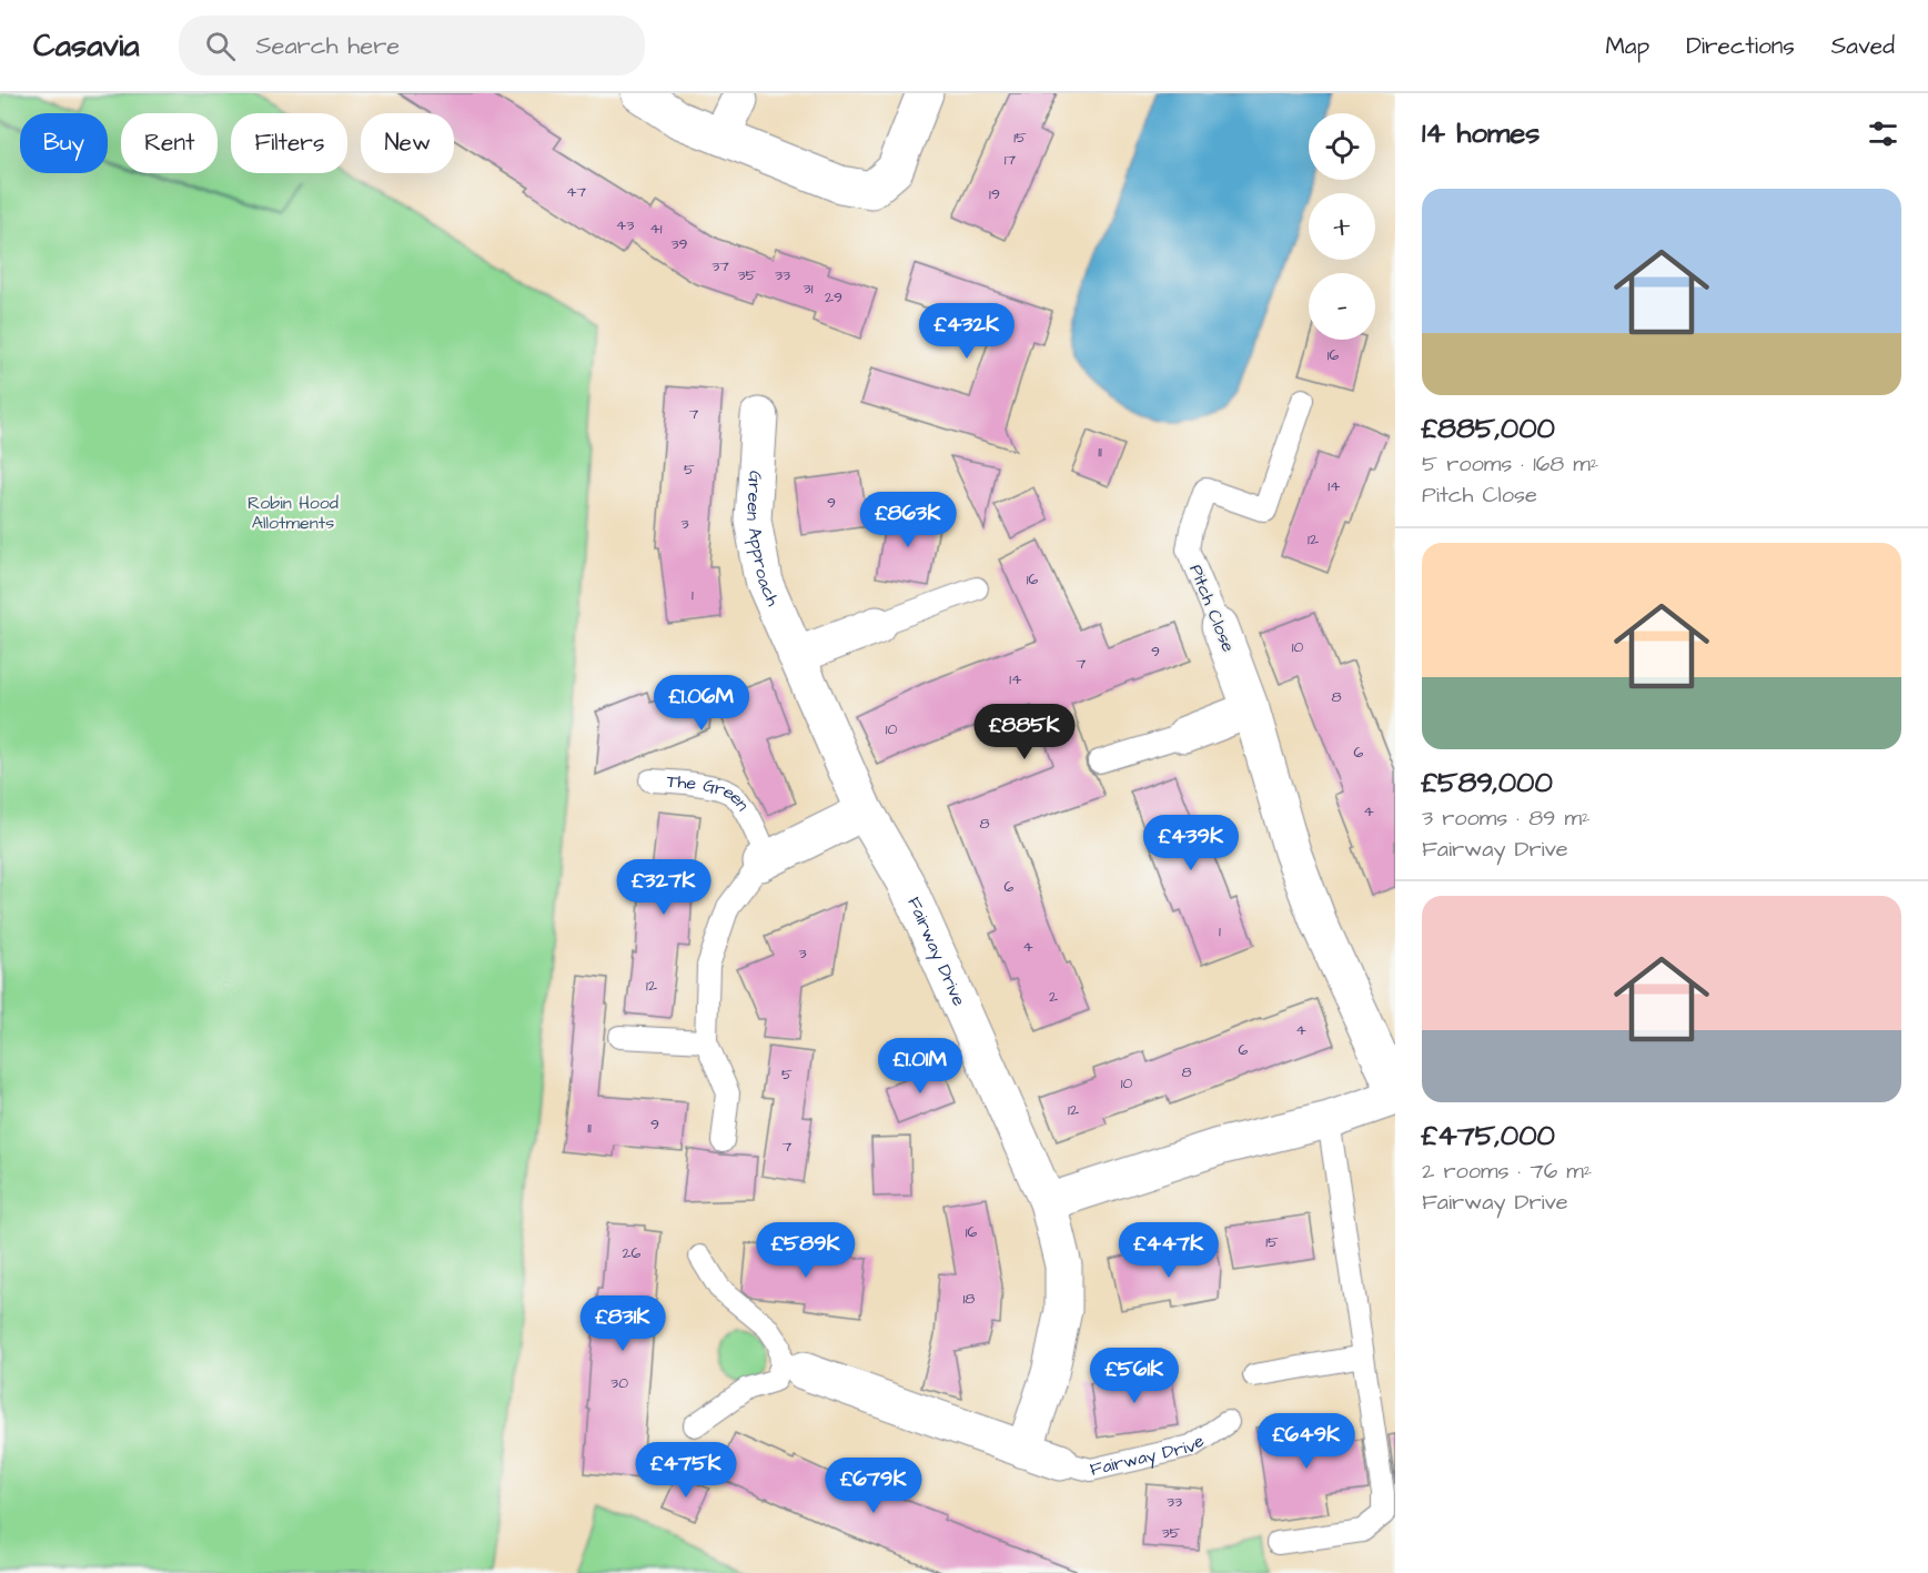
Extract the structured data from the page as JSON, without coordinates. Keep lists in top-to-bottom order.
{
  "streets": {
    "street": ["Green Approach", "Pitch Close", "Fairway Drive"],
    "lane": ["The Green"]
  },
  "crossings": [
    ["Green Approach", "Fairway Drive"]
  ],
  "parks": ["Robin Hood Allotments"],
  "house_numbers": [
    "15",
    "17",
    "47",
    "19",
    "43",
    "41",
    "39",
    "37",
    "35",
    "33",
    "31",
    "29",
    "16",
    "7",
    "11",
    "5",
    "14",
    "9",
    "3",
    "12",
    "16",
    "1",
    "10",
    "9",
    "7",
    "14",
    "8",
    "10",
    "6",
    "4",
    "8",
    "6",
    "1",
    "4",
    "3",
    "12",
    "2",
    "4",
    "6",
    "8",
    "5",
    "10",
    "12",
    "9",
    "11",
    "7",
    "16",
    "15",
    "26",
    "18",
    "30",
    "33",
    "35"
  ],
  "page": {
    "header": "Casavia",
    "search": "Search here",
    "nav": ["Map", "Directions", "Saved"],
    "heading": "14 homes",
    "map_buttons": ["+", "−"],
    "chip": [
      "Buy",
      "Rent",
      "Filters",
      "New"
    ],
    "list": [
      {
        "name": "£885,000",
        "note": "5 rooms · 168 m² · Pitch Close"
      },
      {
        "name": "£589,000",
        "note": "3 rooms · 89 m² · Fairway Drive"
      },
      {
        "name": "£475,000",
        "note": "2 rooms · 76 m² · Fairway Drive"
      }
    ],
    "price": [
      "£432K",
      "£863K",
      "£1.06M",
      "£885K",
      "£439K",
      "£327K",
      "£1.01M",
      "£589K",
      "£447K",
      "£831K",
      "£561K",
      "£649K",
      "£475K",
      "£679K"
    ]
  }
}
